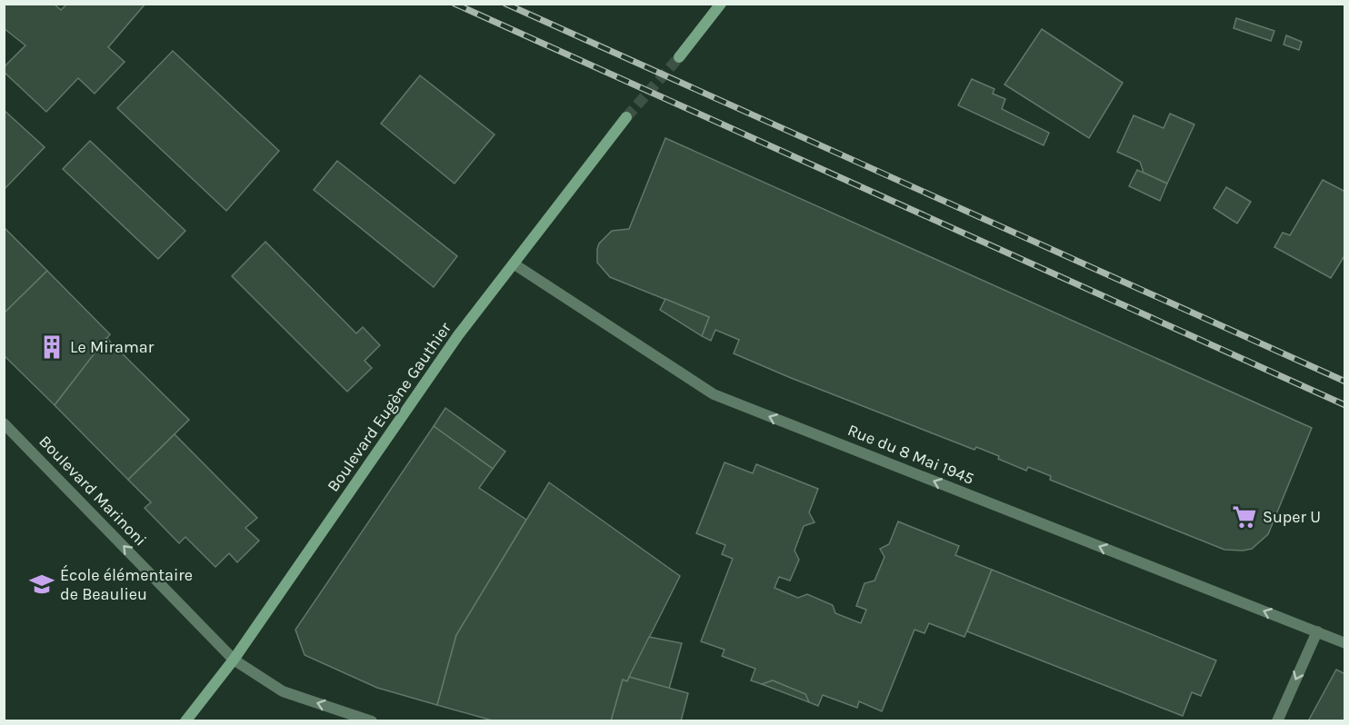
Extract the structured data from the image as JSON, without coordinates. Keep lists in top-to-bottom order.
{
  "streets": {
    "street": ["Boulevard Eugène Gauthier", "Rue du 8 Mai 1945", "Boulevard Marinoni"]
  },
  "crossings": [
    ["Boulevard Eugène Gauthier", "Rue du 8 Mai 1945"],
    ["Boulevard Eugène Gauthier", "Boulevard Marinoni"]
  ],
  "one_way": ["Rue du 8 Mai 1945", "Boulevard Marinoni"],
  "places": {
    "building": ["Le Miramar"],
    "supermarket": ["Super U"],
    "school or university": ["École élémentaire de Beaulieu"]
  }
}
